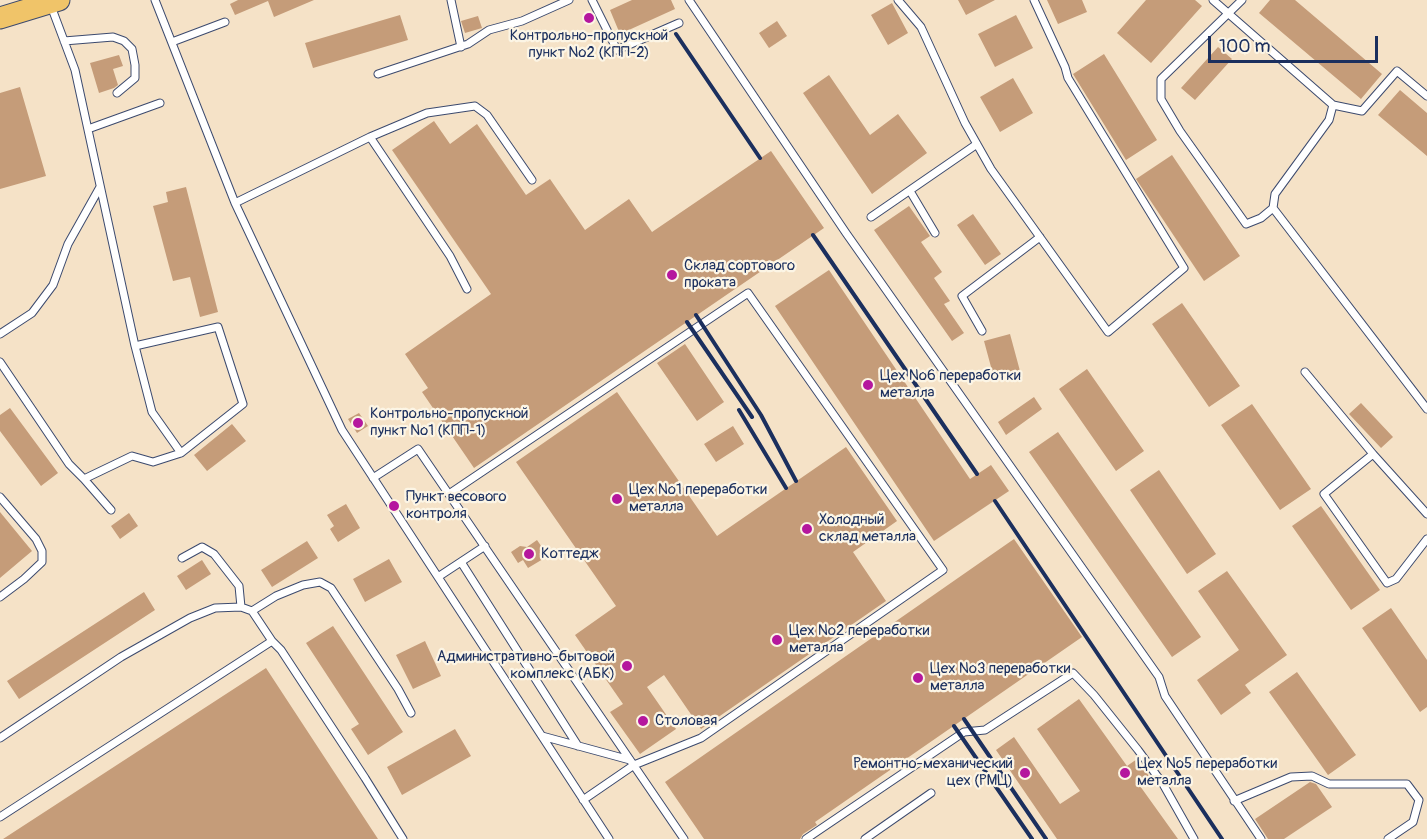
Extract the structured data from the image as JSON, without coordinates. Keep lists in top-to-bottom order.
{
  "places": [
    "Контрольно-пропускной пункт №2 (КПП-2)",
    "Склад сортового проката",
    "Цех №6 переработки металла",
    "Контрольно-пропускной пункт №1 (КПП-1)",
    "Цех №1 переработки металла",
    "Пункт весового контроля",
    "Холодный склад металла",
    "Коттедж",
    "Цех №2 переработки металла",
    "Административно-бытовой комплекс (АБК)",
    "Цех №3 переработки металла",
    "Столовая",
    "Ремонтно-механический цех (РМЦ)",
    "Цех №5 переработки металла"
  ],
  "scale_bar": "100 m"
}
